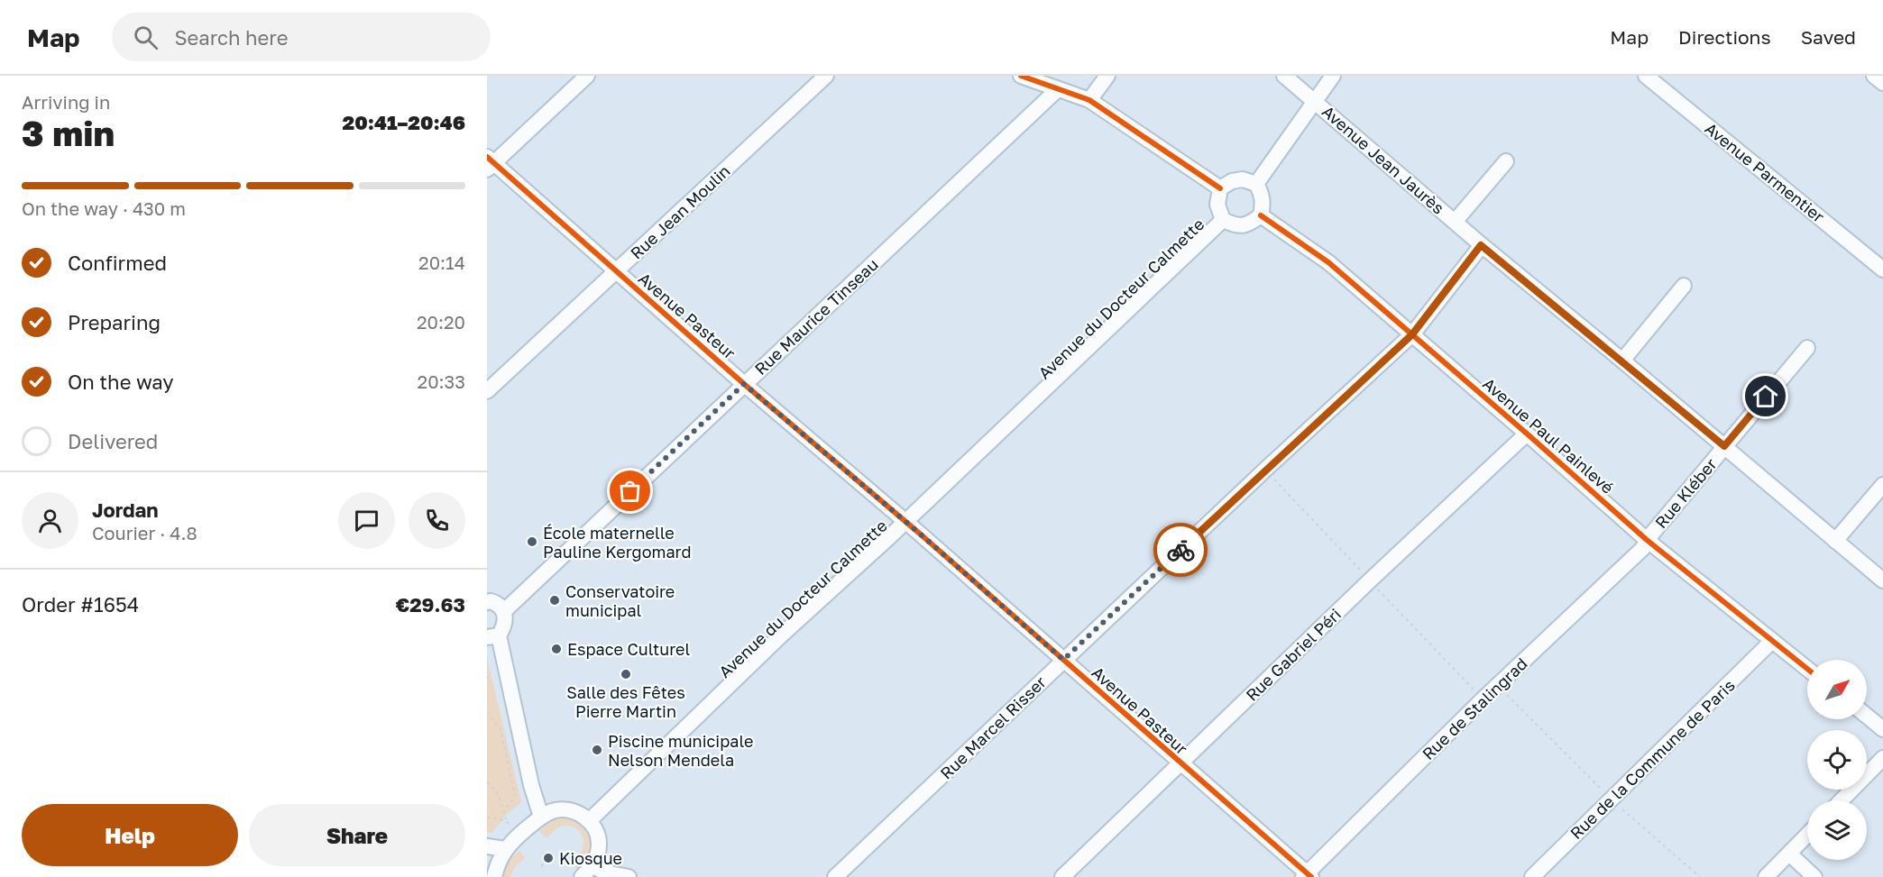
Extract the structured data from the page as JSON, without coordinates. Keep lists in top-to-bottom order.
{
  "streets": {
    "street": [
      "Avenue Jean Jaurès",
      "Avenue Parmentier",
      "Rue Jean Moulin",
      "Avenue du Docteur Calmette",
      "Avenue Pasteur",
      "Rue Maurice Tinseau",
      "Avenue Paul Painlevé",
      "Rue Kléber",
      "Rue Gabriel Péri",
      "Rue de Stalingrad",
      "Rue Marcel Risser",
      "Rue de la Commune de Paris"
    ]
  },
  "crossings": [
    ["Avenue Jean Jaurès", "Rue Kléber"],
    ["Avenue Jean Jaurès", "Rue Marcel Risser"],
    ["Rue Jean Moulin", "Avenue Pasteur"],
    ["Avenue du Docteur Calmette", "Avenue Pasteur"],
    ["Avenue du Docteur Calmette", "Avenue Paul Painlevé"],
    ["Avenue Pasteur", "Rue Maurice Tinseau"],
    ["Avenue Pasteur", "Rue Gabriel Péri"],
    ["Avenue Pasteur", "Rue de Stalingrad"],
    ["Avenue Pasteur", "Rue Marcel Risser"],
    ["Avenue Paul Painlevé", "Rue Kléber"],
    ["Avenue Paul Painlevé", "Rue Gabriel Péri"],
    ["Avenue Paul Painlevé", "Rue de Stalingrad"],
    ["Avenue Paul Painlevé", "Rue Marcel Risser"],
    ["Avenue Paul Painlevé", "Rue de la Commune de Paris"],
    ["Rue Kléber", "Rue de Stalingrad"]
  ],
  "places": [
    "École maternelle Pauline Kergomard",
    "Conservatoire municipal",
    "Espace Culturel",
    "Salle des Fêtes Pierre Martin",
    "Piscine municipale Nelson Mendela",
    "Kiosque"
  ],
  "north": "top right",
  "page": {
    "header": "Map",
    "search": "Search here",
    "nav": ["Map", "Directions", "Saved"],
    "heading": ["3 min", "Arriving in", "20:41–20:46"],
    "panel": [
      "Jordan",
      "Courier · 4.8",
      "Order #1654",
      "€29.63"
    ],
    "bar": "On the way · 430 m",
    "list": [
      ["Confirmed", "20:14"],
      ["Preparing", "20:20"],
      ["On the way", "20:33"],
      "Delivered"
    ],
    "buttons": ["Help", "Share"]
  }
}
